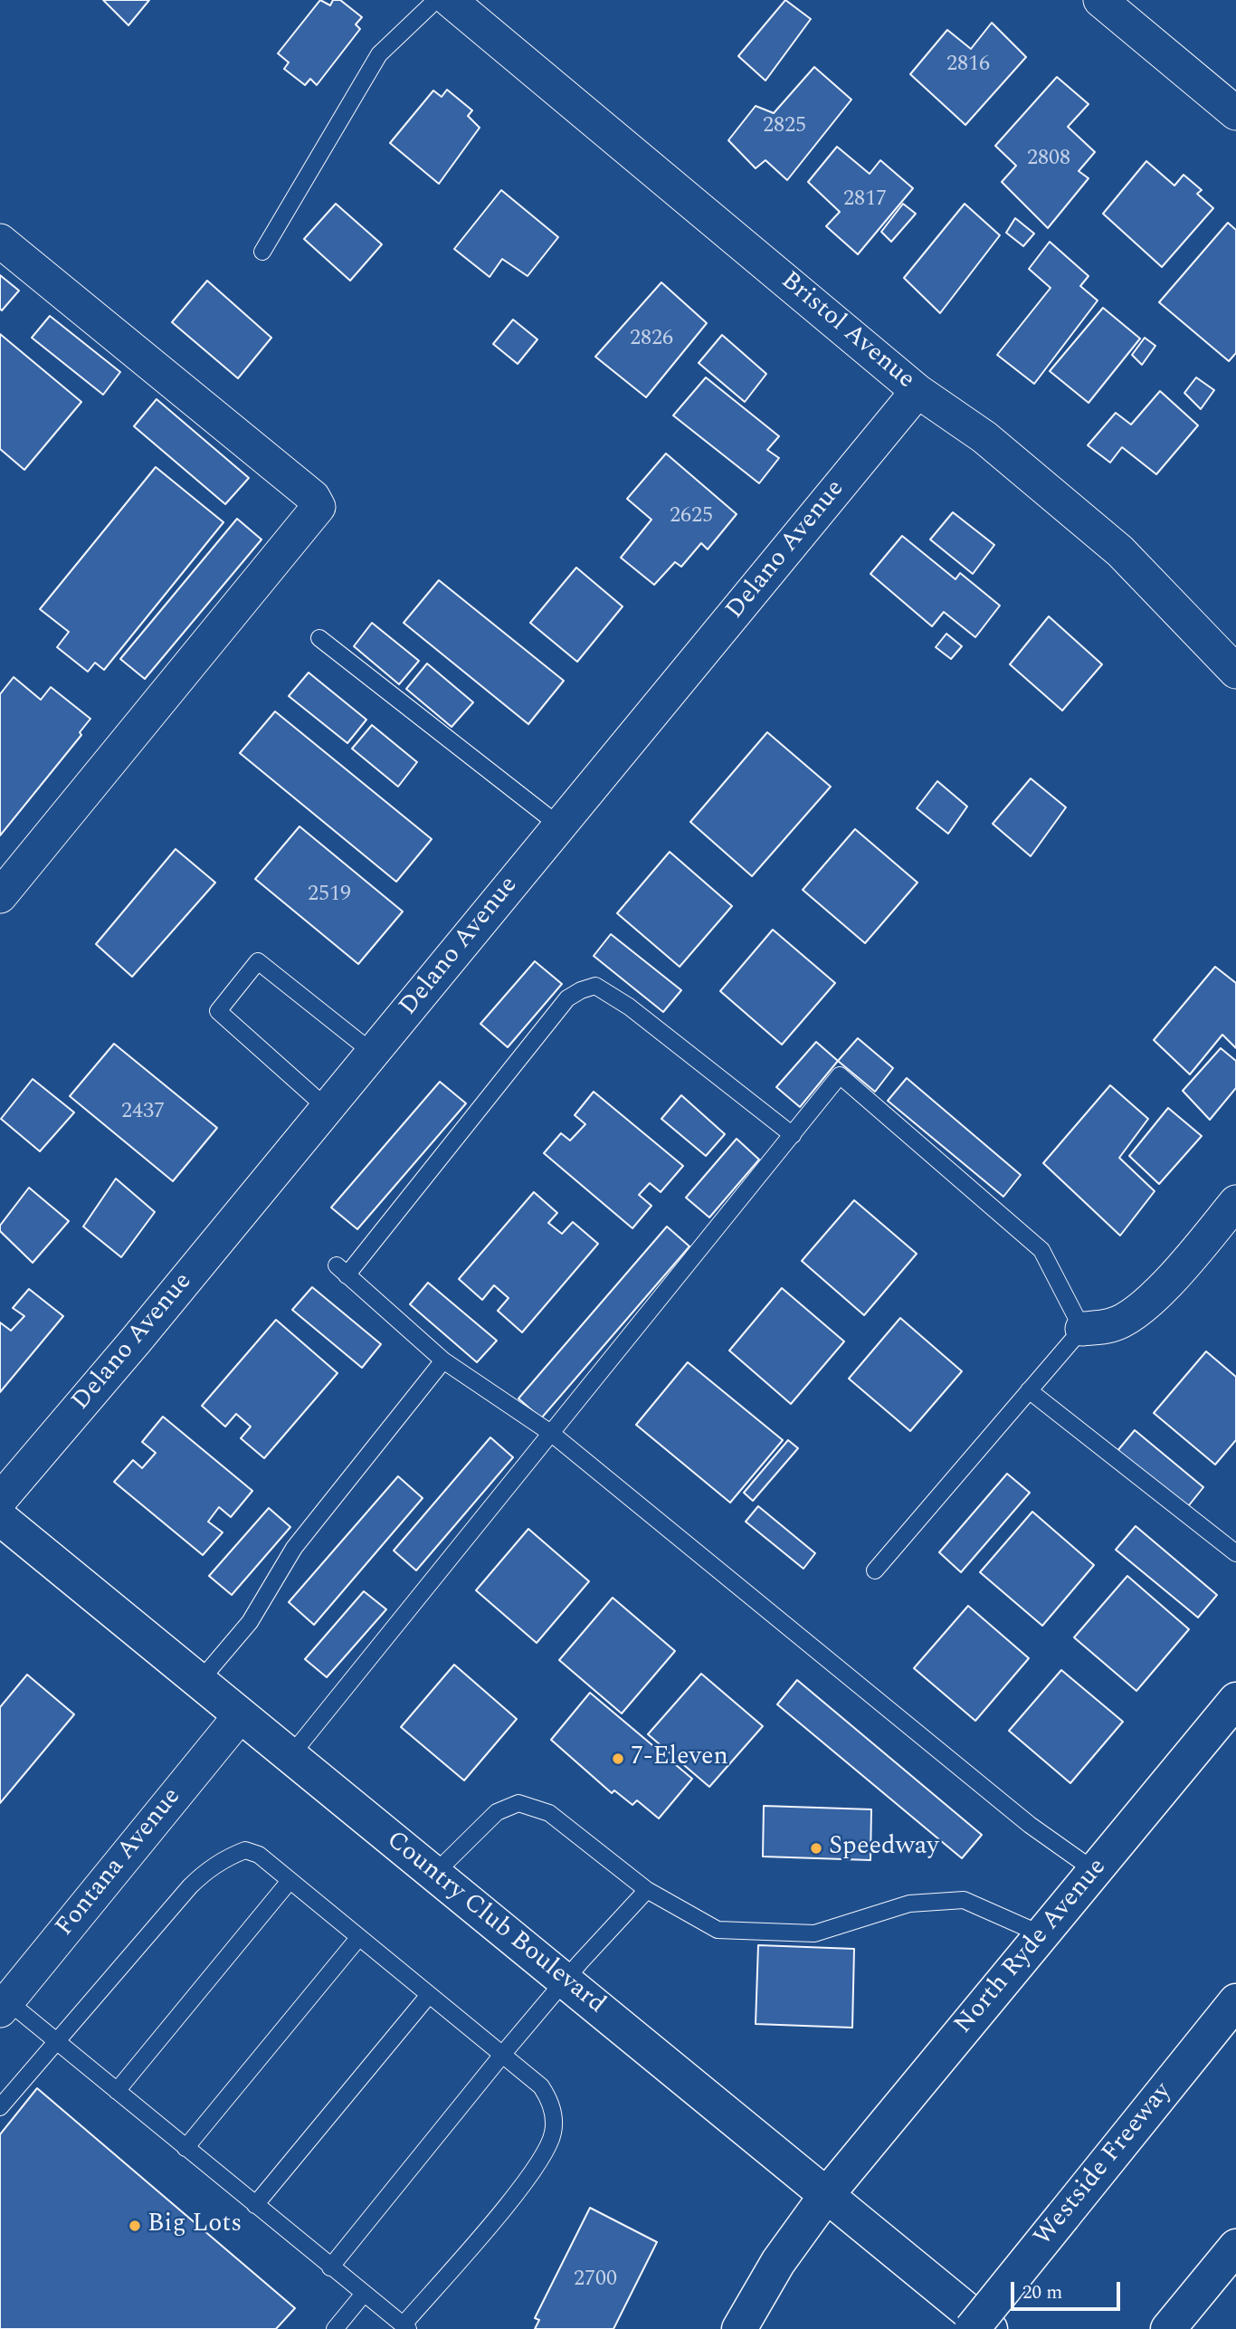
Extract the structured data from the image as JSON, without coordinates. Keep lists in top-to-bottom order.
{
  "streets": {
    "main road": ["Country Club Boulevard", "North Ryde Avenue", "Westside Freeway"],
    "street": ["Bristol Avenue", "Delano Avenue", "Fontana Avenue"]
  },
  "crossings": [
    ["Bristol Avenue", "Delano Avenue"],
    ["Fontana Avenue", "Country Club Boulevard"],
    ["Country Club Boulevard", "North Ryde Avenue"]
  ],
  "places": ["7-Eleven", "Speedway", "Big Lots"],
  "house_numbers": [
    "2816",
    "2825",
    "2808",
    "2817",
    "2826",
    "2625",
    "2519",
    "2437",
    "2700"
  ],
  "scale_bar": "20 m"
}
